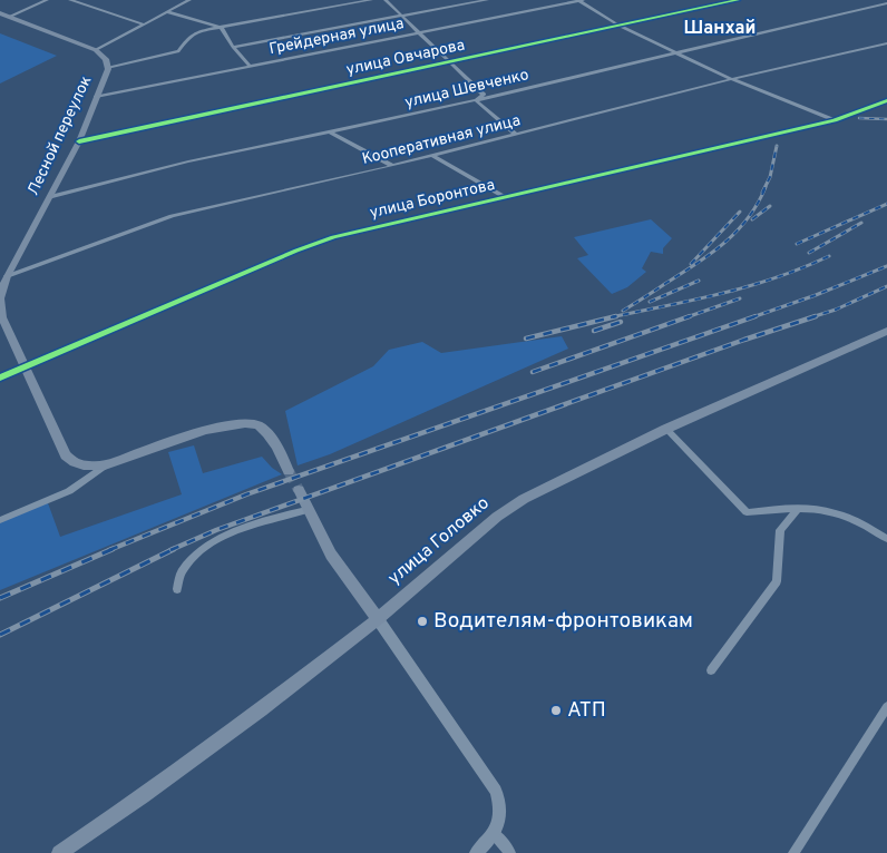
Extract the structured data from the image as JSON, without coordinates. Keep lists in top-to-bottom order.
{
  "streets": {
    "main road": ["Лесной переулок", "улица Головко"],
    "street": [
      "Грейдерная улица",
      "улица Овчарова",
      "улица Шевченко",
      "Кооперативная улица",
      "улица Боронтова"
    ]
  },
  "crossings": [
    ["Грейдерная улица", "Лесной переулок"],
    ["улица Овчарова", "Лесной переулок"],
    ["улица Шевченко", "Лесной переулок"],
    ["Лесной переулок", "Кооперативная улица"],
    ["Лесной переулок", "улица Боронтова"]
  ],
  "districts": ["Шанхай"],
  "places": ["Водителям-фронтовикам", "АТП"]
}
